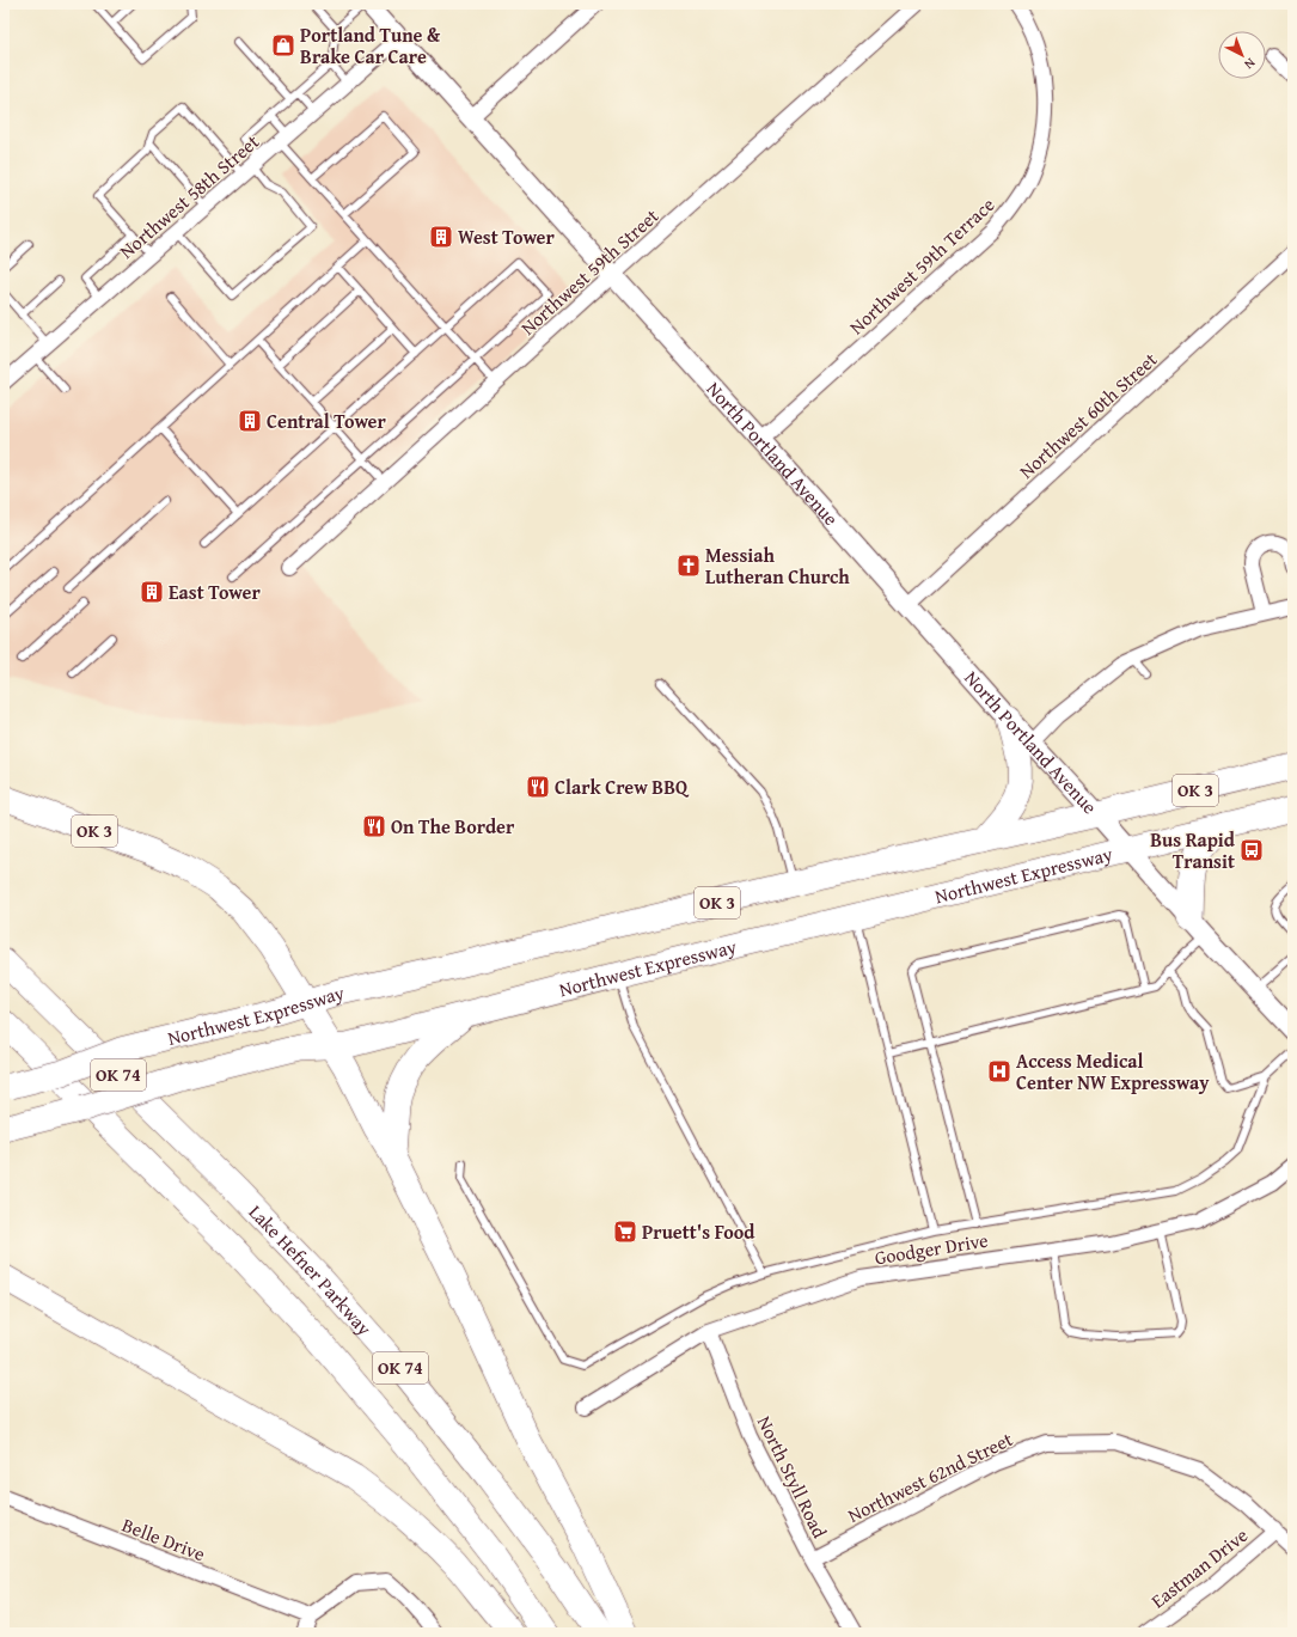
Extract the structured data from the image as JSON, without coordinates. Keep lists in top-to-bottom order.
{
  "streets": {
    "highway": [
      "OK 3",
      "Northwest Expressway",
      "OK 74",
      "Lake Hefner Parkway"
    ],
    "main road": ["North Portland Avenue"],
    "street": [
      "Northwest 58th Street",
      "Northwest 59th Terrace",
      "Northwest 59th Street",
      "Northwest 60th Street",
      "Goodger Drive",
      "North Styll Road",
      "Northwest 62nd Street",
      "Belle Drive",
      "Eastman Drive"
    ]
  },
  "crossings": [
    ["Northwest 58th Street", "North Portland Avenue"],
    ["Northwest 59th Terrace", "North Portland Avenue"],
    ["Northwest 59th Street", "North Portland Avenue"],
    ["Northwest 60th Street", "North Portland Avenue"],
    ["North Portland Avenue", "Northwest Expressway"],
    ["OK 3", "Northwest Expressway"],
    ["Goodger Drive", "North Styll Road"],
    ["North Styll Road", "Northwest 62nd Street"],
    ["Northwest 62nd Street", "Eastman Drive"]
  ],
  "places": {
    "shop": ["Portland Tune & Brake Car Care"],
    "building": ["West Tower", "Central Tower", "East Tower"],
    "church": ["Messiah Lutheran Church"],
    "restaurant": ["Clark Crew BBQ", "On The Border"],
    "bus stop": ["Bus Rapid Transit"],
    "hospital": ["Access Medical Center NW Expressway"],
    "supermarket": ["Pruett's Food"]
  },
  "north": "bottom right"
}
